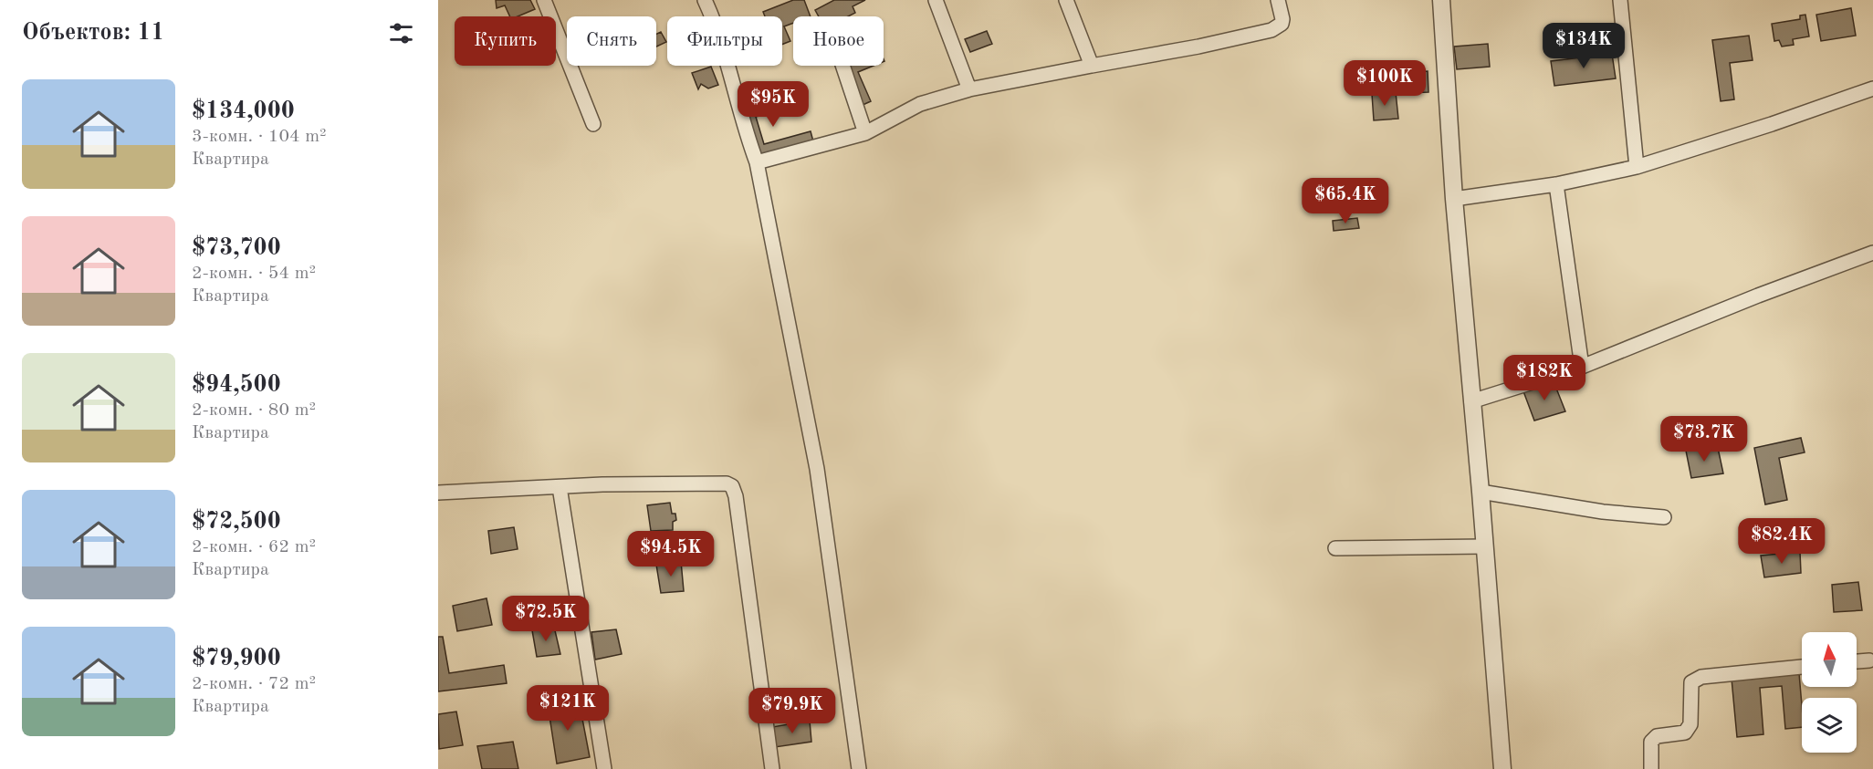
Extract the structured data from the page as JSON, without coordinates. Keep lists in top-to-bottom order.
{
  "north": "top",
  "page": {
    "heading": "Объектов: 11",
    "chip": [
      "Купить",
      "Снять",
      "Фильтры",
      "Новое"
    ],
    "price": [
      "$134K",
      "$100K",
      "$95K",
      "$65.4K",
      "$182K",
      "$73.7K",
      "$82.4K",
      "$94.5K",
      "$72.5K",
      "$121K",
      "$79.9K"
    ],
    "list": [
      {
        "name": "$134,000",
        "note": "3-комн. · 104 m² · Квартира"
      },
      {
        "name": "$73,700",
        "note": "2-комн. · 54 m² · Квартира"
      },
      {
        "name": "$94,500",
        "note": "2-комн. · 80 m² · Квартира"
      },
      {
        "name": "$72,500",
        "note": "2-комн. · 62 m² · Квартира"
      },
      {
        "name": "$79,900",
        "note": "2-комн. · 72 m² · Квартира"
      }
    ]
  }
}
